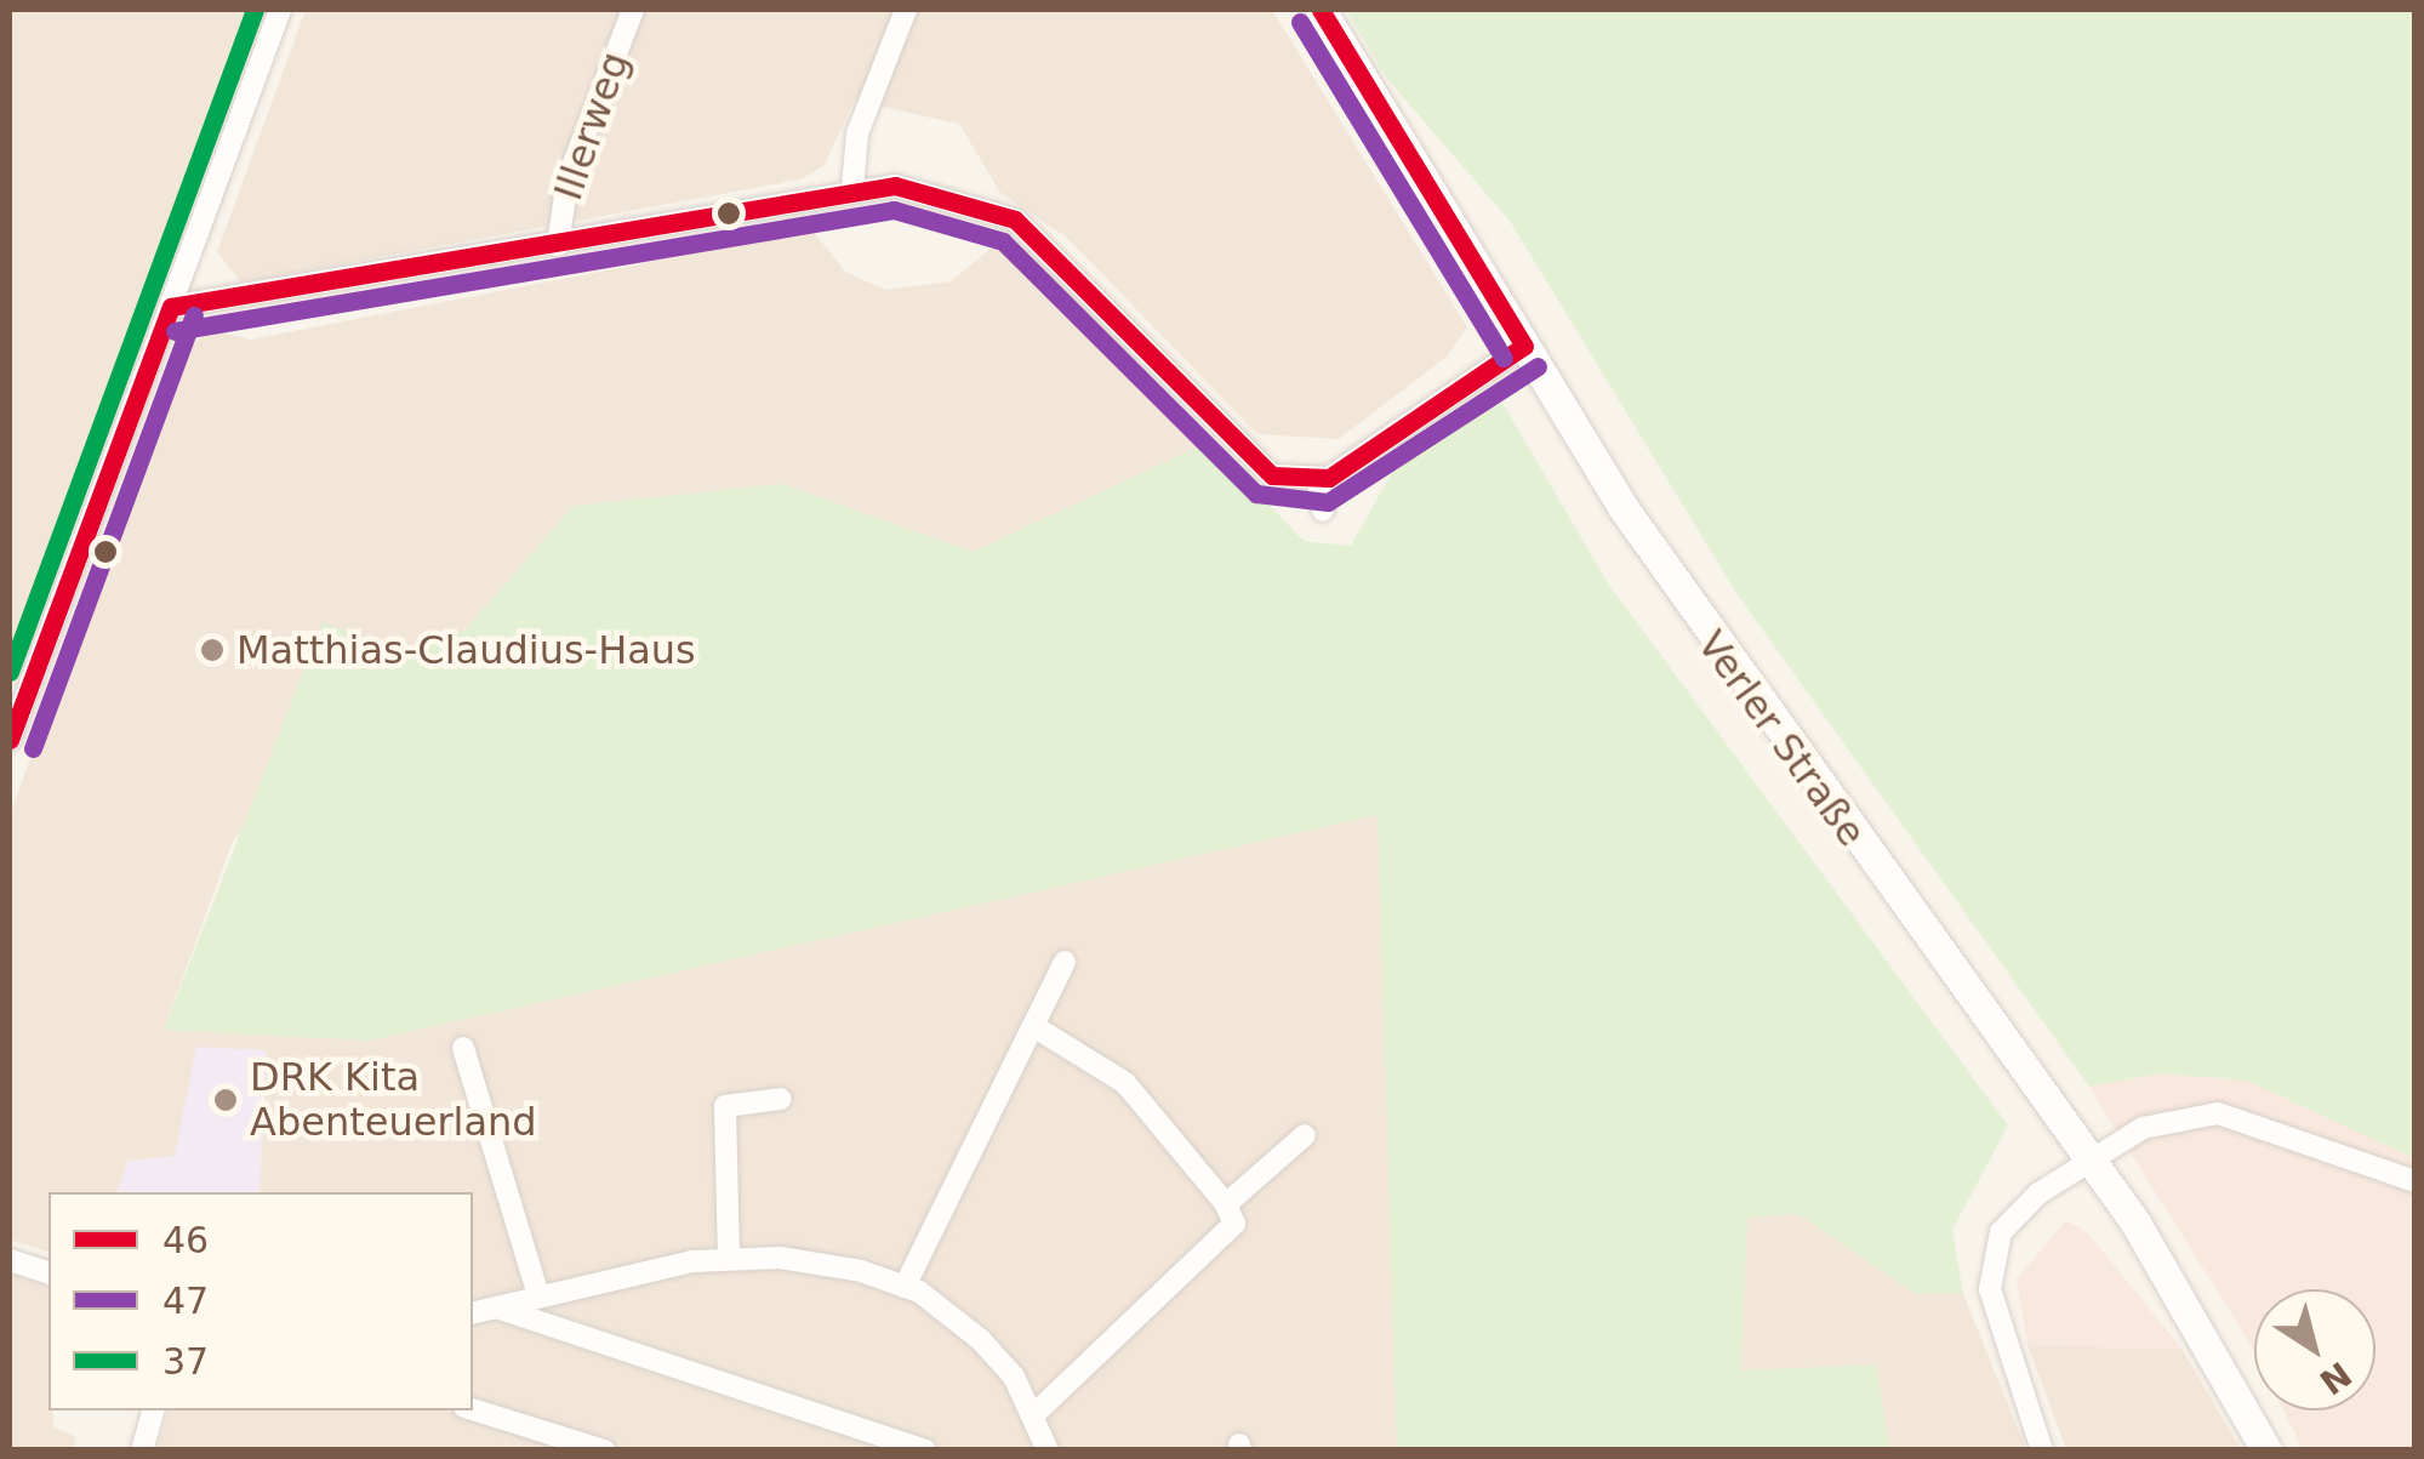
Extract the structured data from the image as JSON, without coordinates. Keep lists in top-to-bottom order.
{
  "streets": {
    "main road": ["Verler Straße"],
    "street": ["Illerweg"]
  },
  "places": ["Matthias-Claudius-Haus", "DRK Kita Abenteuerland"],
  "lines": ["transit line 46", "transit line 37", "transit line 47"],
  "legend": ["46", "47", "37"],
  "north": "bottom right"
}
